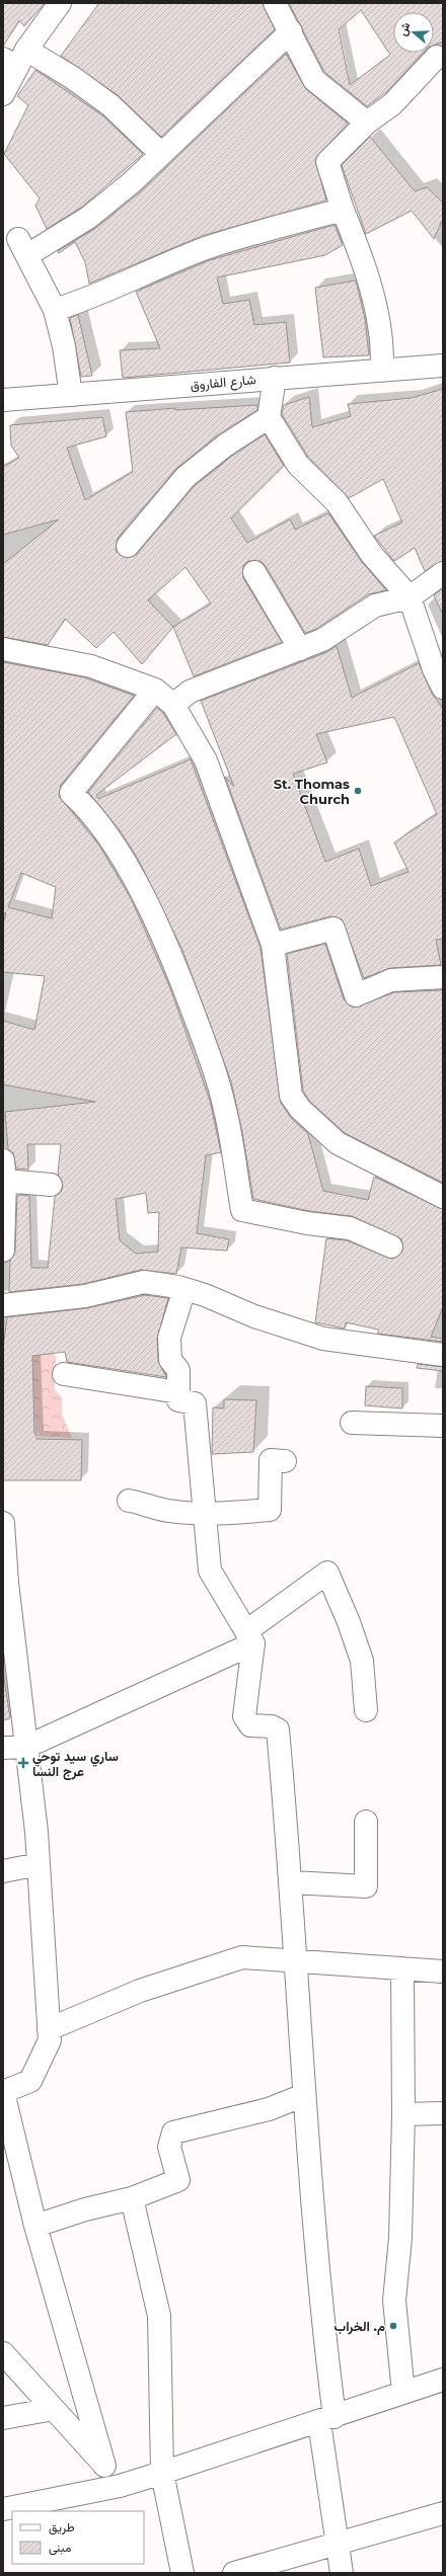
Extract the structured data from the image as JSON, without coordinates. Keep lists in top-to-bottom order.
{
  "streets": {
    "street": ["شارع الفاروق"]
  },
  "places": {
    "other": ["St. Thomas Church", "م. الخراب"],
    "health": ["ساري سيد توحي عرج النسا"]
  },
  "legend": ["طريق", "مبنى"],
  "north": "left"
}
